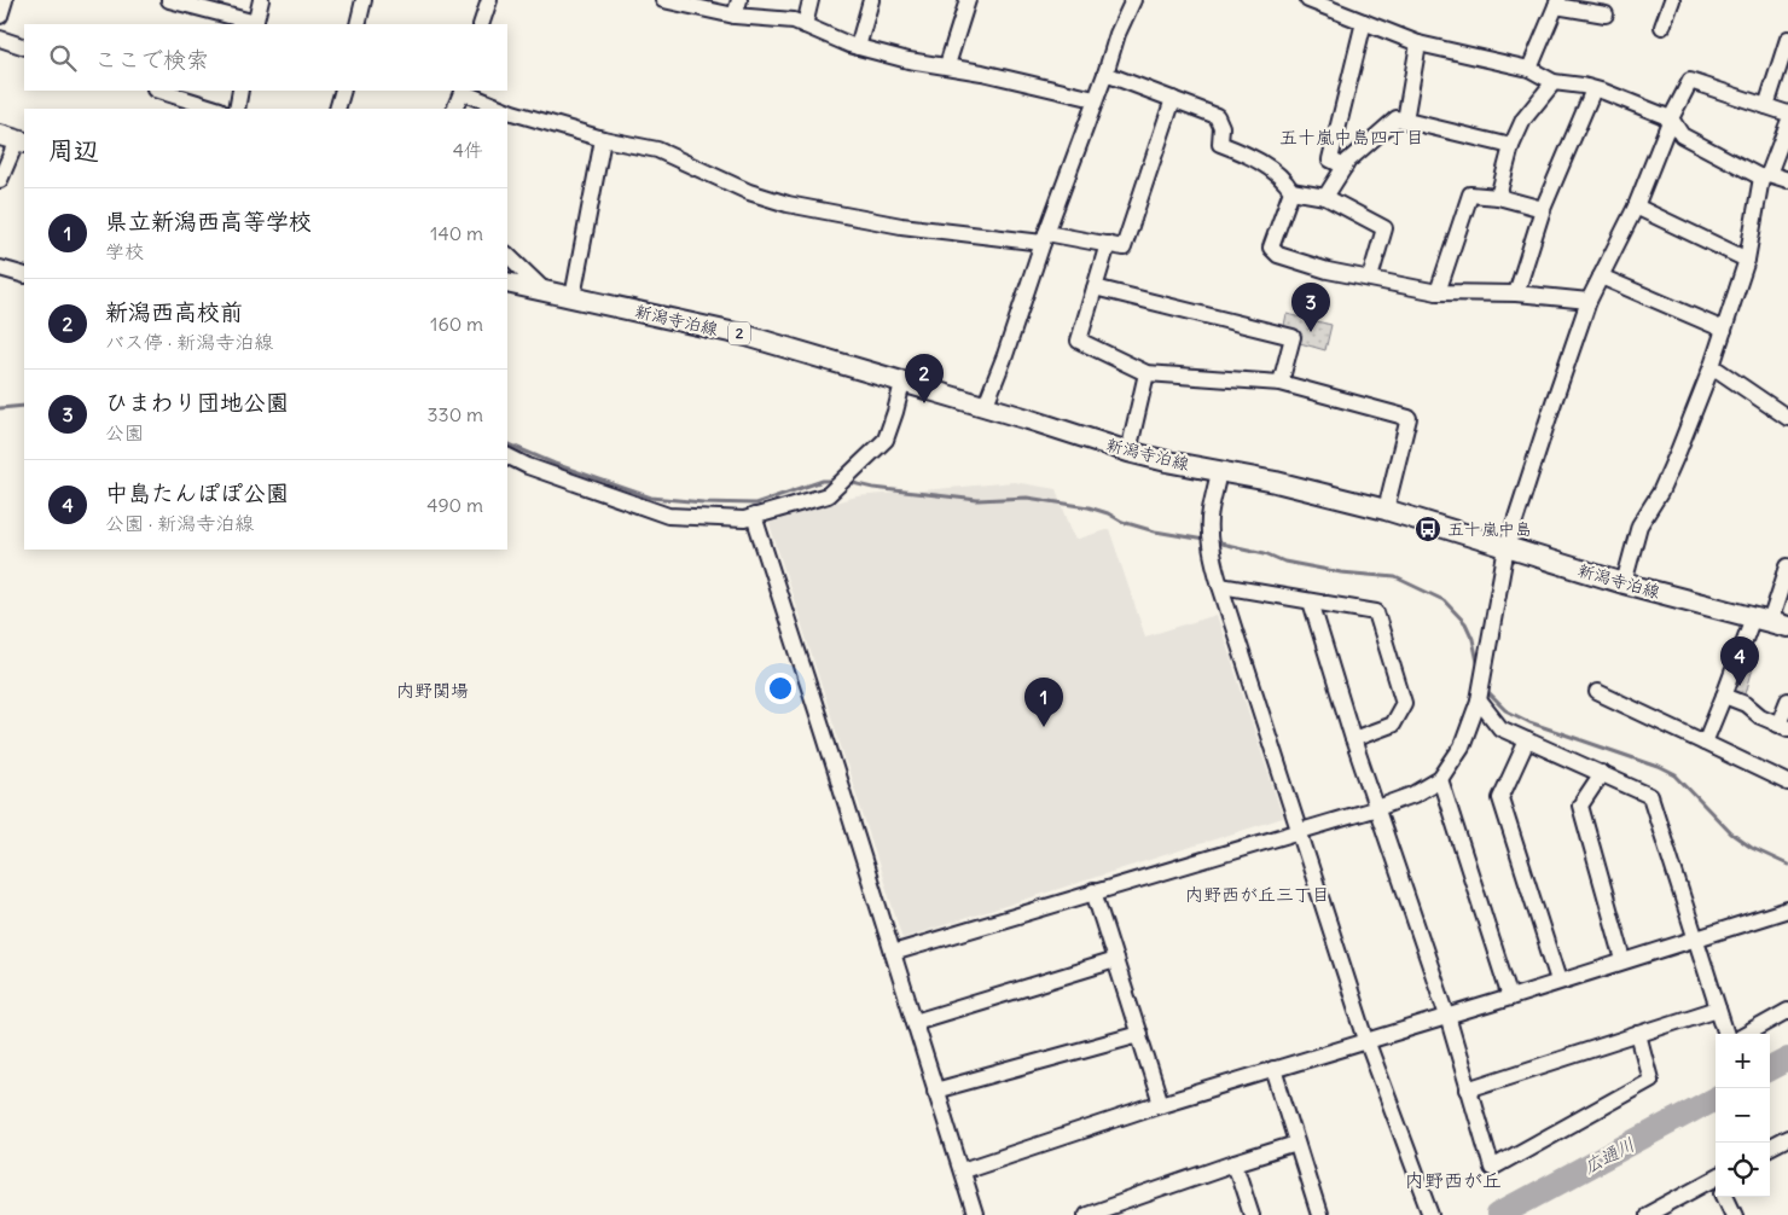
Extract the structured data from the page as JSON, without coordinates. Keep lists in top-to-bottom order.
{
  "streets": {
    "main road": ["新潟寺泊線", "2"]
  },
  "districts": [
    "五十嵐中島四丁目",
    "内野関場",
    "内野西が丘三丁目",
    "内野西が丘"
  ],
  "water": ["広通川"],
  "places": {
    "bus stop": ["五十嵐中島"]
  },
  "page": {
    "search": "ここで検索",
    "heading": ["周辺", "4件"],
    "list": [
      {
        "mark": "1",
        "name": "県立新潟西高等学校",
        "note": "学校",
        "value": "140 m"
      },
      {
        "mark": "2",
        "name": "新潟西高校前",
        "note": "バス停 · 新潟寺泊線",
        "value": "160 m"
      },
      {
        "mark": "3",
        "name": "ひまわり団地公園",
        "note": "公園",
        "value": "330 m"
      },
      {
        "mark": "4",
        "name": "中島たんぽぽ公園",
        "note": "公園 · 新潟寺泊線",
        "value": "490 m"
      }
    ],
    "pins": [
      "3",
      "2",
      "4",
      "1"
    ],
    "map_buttons": ["+", "−"]
  }
}
